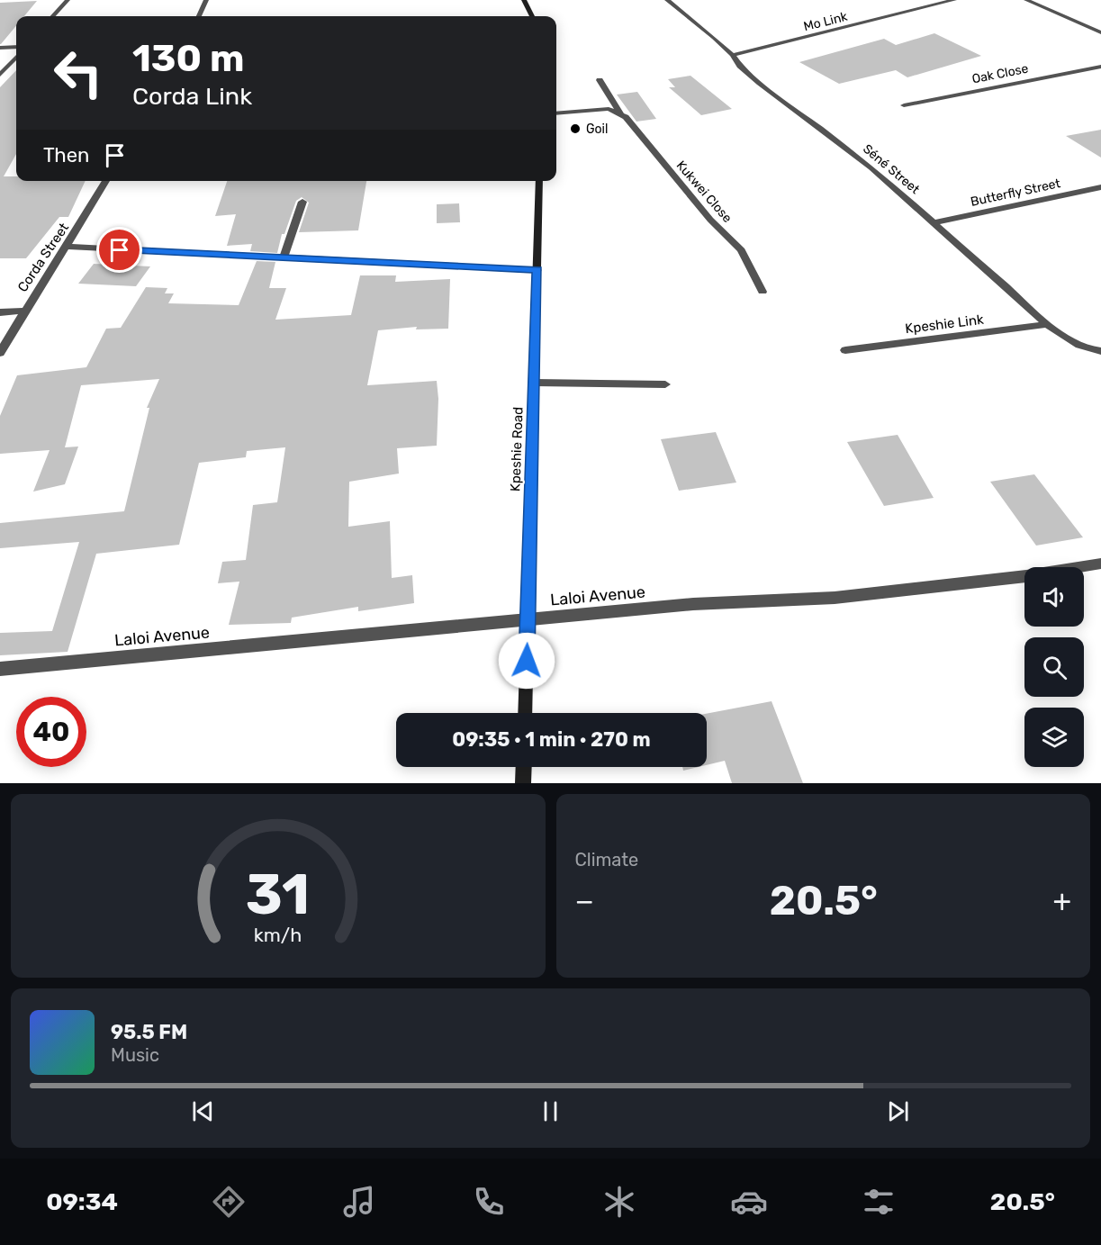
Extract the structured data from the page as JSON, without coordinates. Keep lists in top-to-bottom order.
{
  "streets": {
    "street": [
      "Mo Link",
      "Oak Close",
      "Séné Street",
      "Kukwei Close",
      "Butterfly Street",
      "Corda Street",
      "Kpeshie Link",
      "Kpeshie Road",
      "Laloi Avenue"
    ]
  },
  "crossings": [
    ["Mo Link", "Séné Street"],
    ["Séné Street", "Butterfly Street"],
    ["Séné Street", "Kpeshie Link"],
    ["Kpeshie Road", "Laloi Avenue"]
  ],
  "places": ["Goil"],
  "page": {
    "turn": ["130 m", "Corda Link"],
    "then": "Then",
    "limit": "40",
    "trip": "09:35 · 1 min · 270 m",
    "tile": "Climate",
    "heat": ["−", "20.5°", "+"],
    "song": ["95.5 FM", "Music"],
    "tabs": ["09:34", "20.5°"],
    "gauge": ["31", "km/h"]
  }
}
